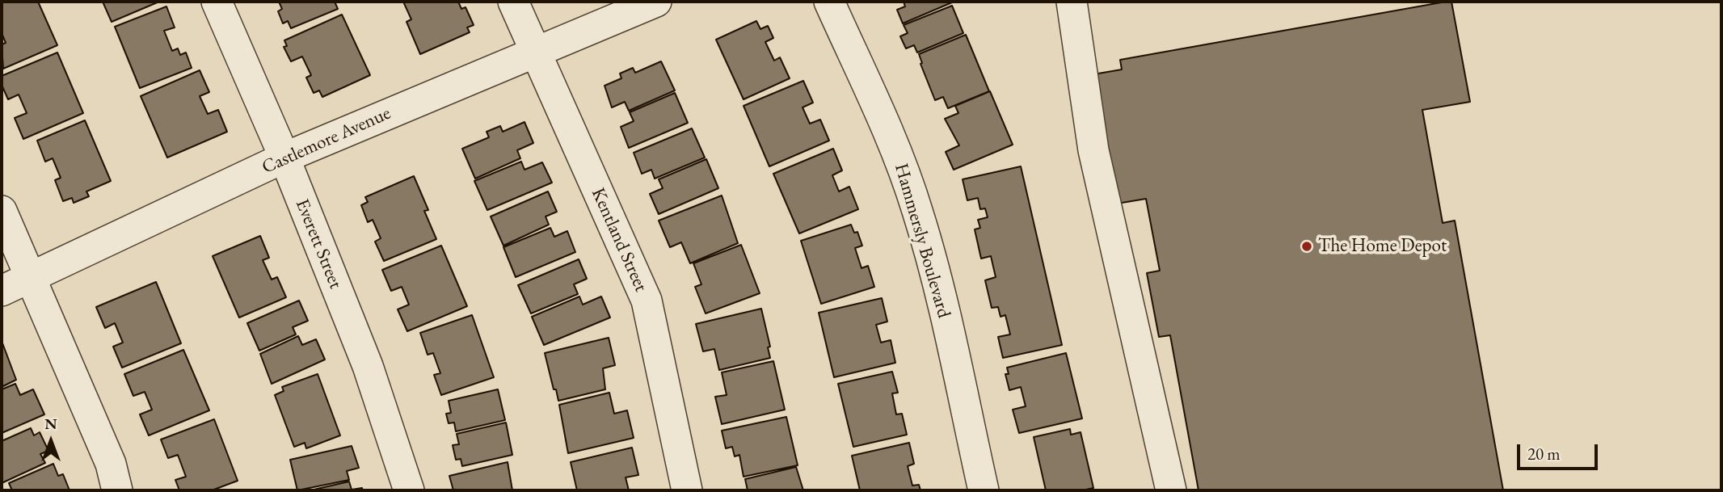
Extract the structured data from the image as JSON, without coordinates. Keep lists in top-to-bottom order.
{
  "streets": {
    "street": [
      "Castlemore Avenue",
      "Kentland Street",
      "Hammersly Boulevard",
      "Everett Street"
    ]
  },
  "crossings": [
    ["Castlemore Avenue", "Kentland Street"],
    ["Castlemore Avenue", "Everett Street"]
  ],
  "places": ["The Home Depot"],
  "scale_bar": "20 m",
  "north": "top"
}
